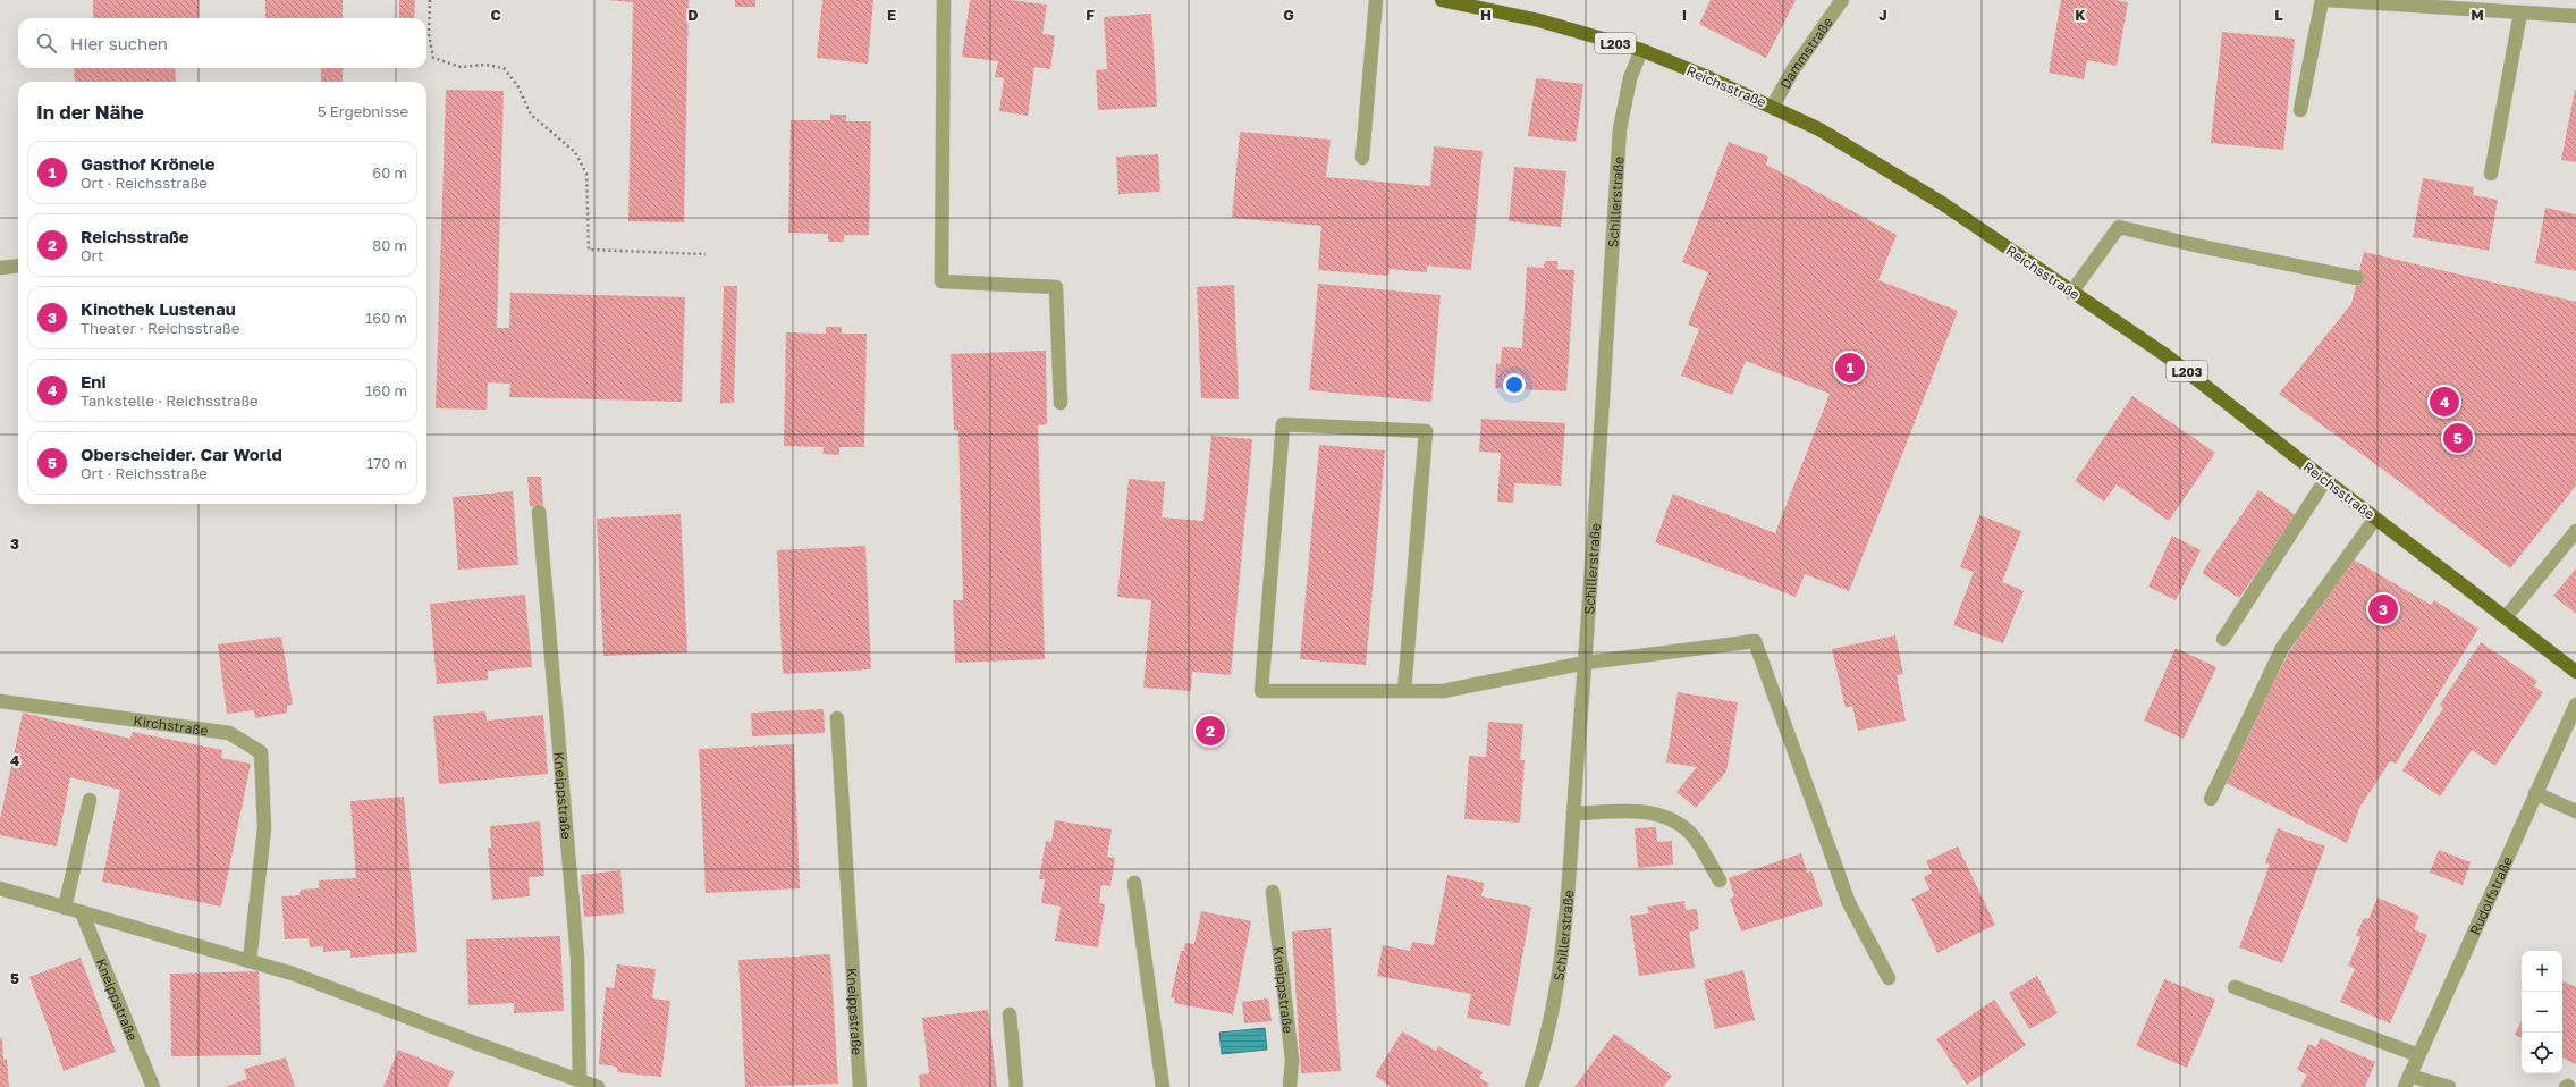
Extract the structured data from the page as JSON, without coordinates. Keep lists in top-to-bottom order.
{
  "streets": {
    "main road": ["L203", "Reichsstraße"],
    "street": [
      "Dammstraße",
      "Schillerstraße",
      "Kirchstraße",
      "Kneippstraße",
      "Rudolfstraße"
    ]
  },
  "crossings": [
    ["Dammstraße", "Reichsstraße"],
    ["Reichsstraße", "Schillerstraße"]
  ],
  "page": {
    "search": "Hier suchen",
    "heading": ["In der Nähe", "5 Ergebnisse"],
    "list": [
      {
        "mark": "1",
        "name": "Gasthof Krönele",
        "note": "Ort · Reichsstraße",
        "value": "60 m"
      },
      {
        "mark": "2",
        "name": "Reichsstraße",
        "note": "Ort",
        "value": "80 m"
      },
      {
        "mark": "3",
        "name": "Kinothek Lustenau",
        "note": "Theater · Reichsstraße",
        "value": "160 m"
      },
      {
        "mark": "4",
        "name": "Eni",
        "note": "Tankstelle · Reichsstraße",
        "value": "160 m"
      },
      {
        "mark": "5",
        "name": "Oberscheider. Car World",
        "note": "Ort · Reichsstraße",
        "value": "170 m"
      }
    ],
    "pins": [
      "1",
      "4",
      "5",
      "3",
      "2"
    ],
    "map_buttons": ["+", "−"]
  },
  "grid": {
    "columns": [
      "C",
      "D",
      "E",
      "F",
      "G",
      "H",
      "I",
      "J",
      "K",
      "L",
      "M"
    ],
    "rows": ["3", "4", "5"]
  }
}
